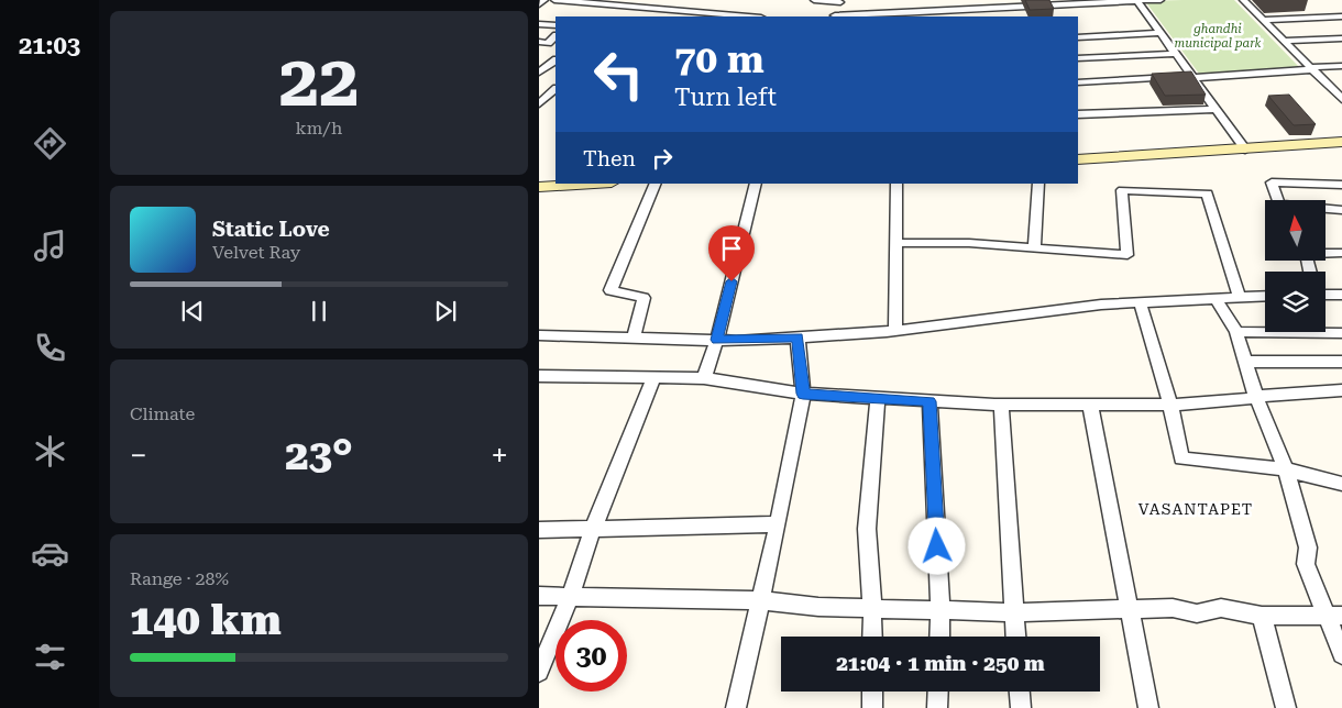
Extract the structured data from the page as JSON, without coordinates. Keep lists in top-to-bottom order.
{
  "districts": ["VASANTAPET"],
  "parks": ["ghandhi municipal park"],
  "north": "top",
  "page": {
    "tabs": "21:03",
    "tile": [
      ["22", "km/h"],
      "Climate",
      ["Range · 28%", "140 km"]
    ],
    "turn": ["70 m", "Turn left"],
    "then": "Then",
    "song": ["Static Love", "Velvet Ray"],
    "heat": ["−", "23°", "+"],
    "limit": "30",
    "trip": "21:04 · 1 min · 250 m"
  }
}
